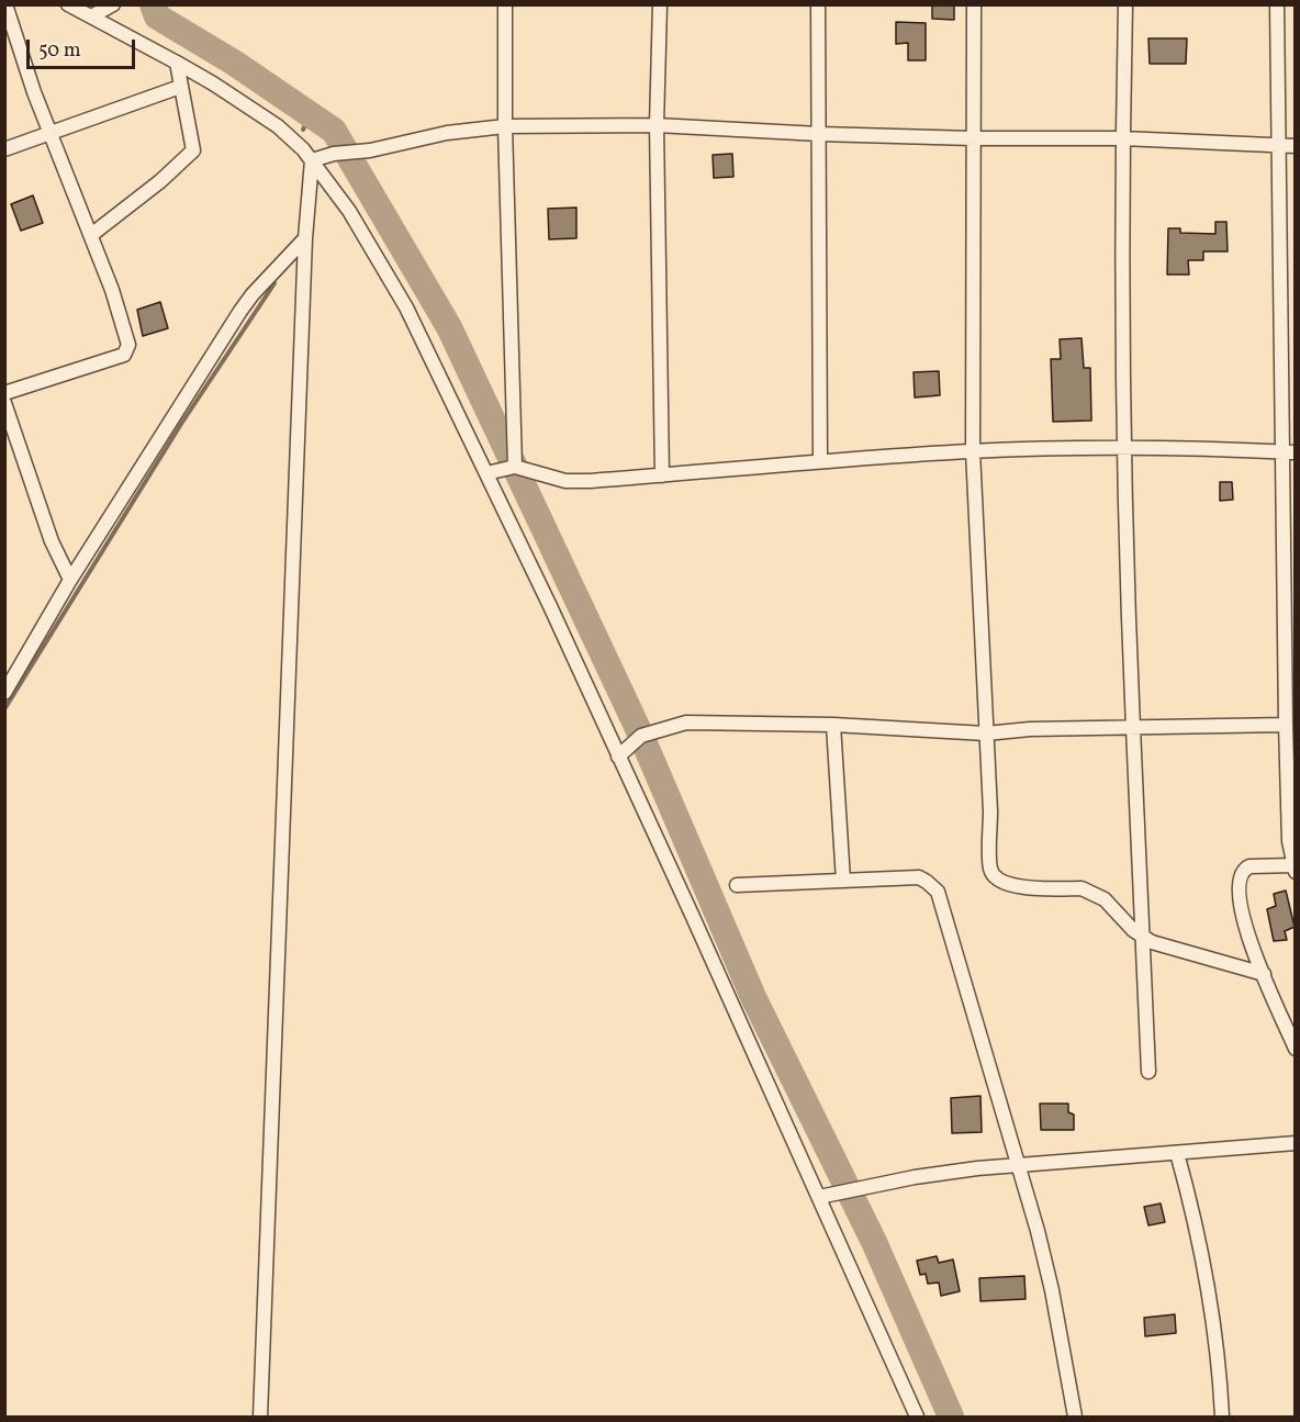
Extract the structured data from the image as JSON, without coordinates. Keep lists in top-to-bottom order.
{
  "scale_bar": "50 m"
}
